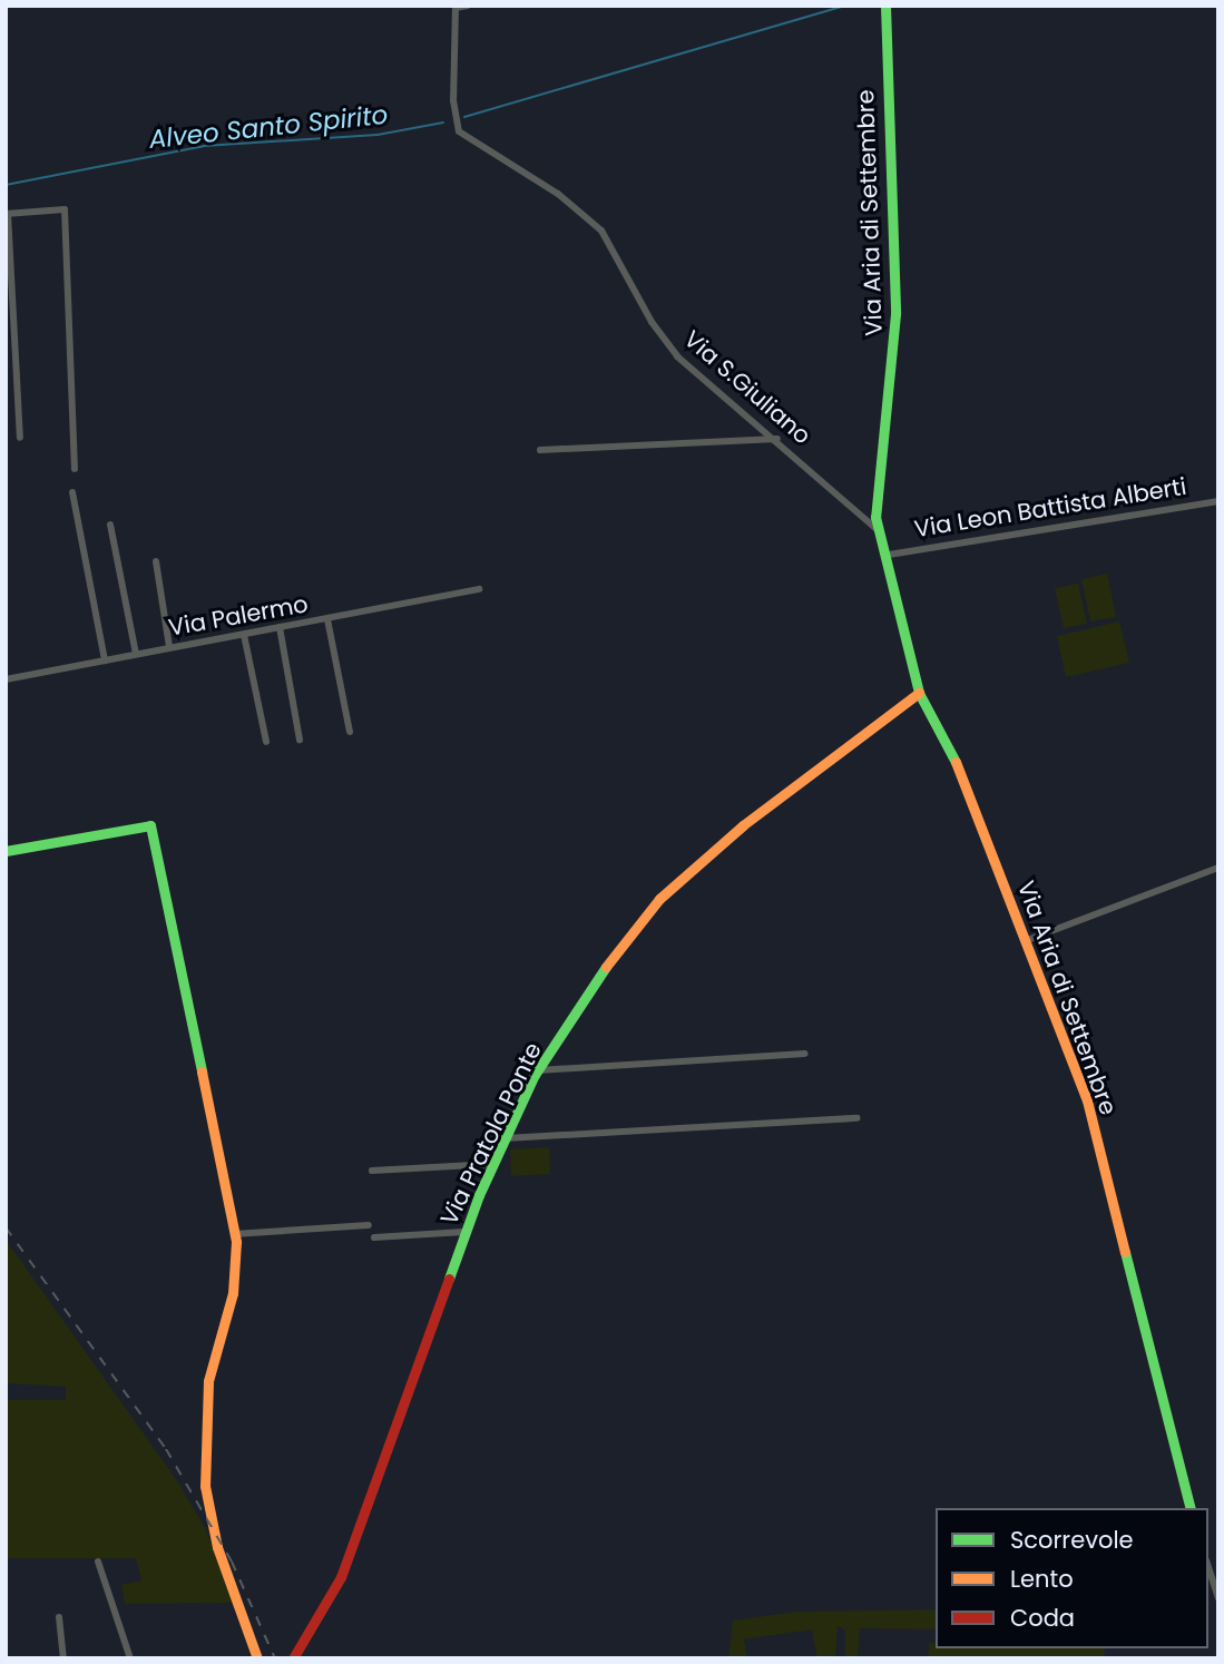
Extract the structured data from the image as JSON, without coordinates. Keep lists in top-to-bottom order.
{
  "streets": {
    "street": [
      "Via Aria di Settembre",
      "Via S.Giuliano",
      "Via Leon Battista Alberti",
      "Via Palermo",
      "Via Pratola Ponte"
    ]
  },
  "crossings": [
    ["Via Aria di Settembre", "Via S.Giuliano"],
    ["Via Aria di Settembre", "Via Leon Battista Alberti"],
    ["Via Aria di Settembre", "Via Pratola Ponte"]
  ],
  "water": ["Alveo Santo Spirito"],
  "legend": ["Scorrevole", "Lento", "Coda"]
}
